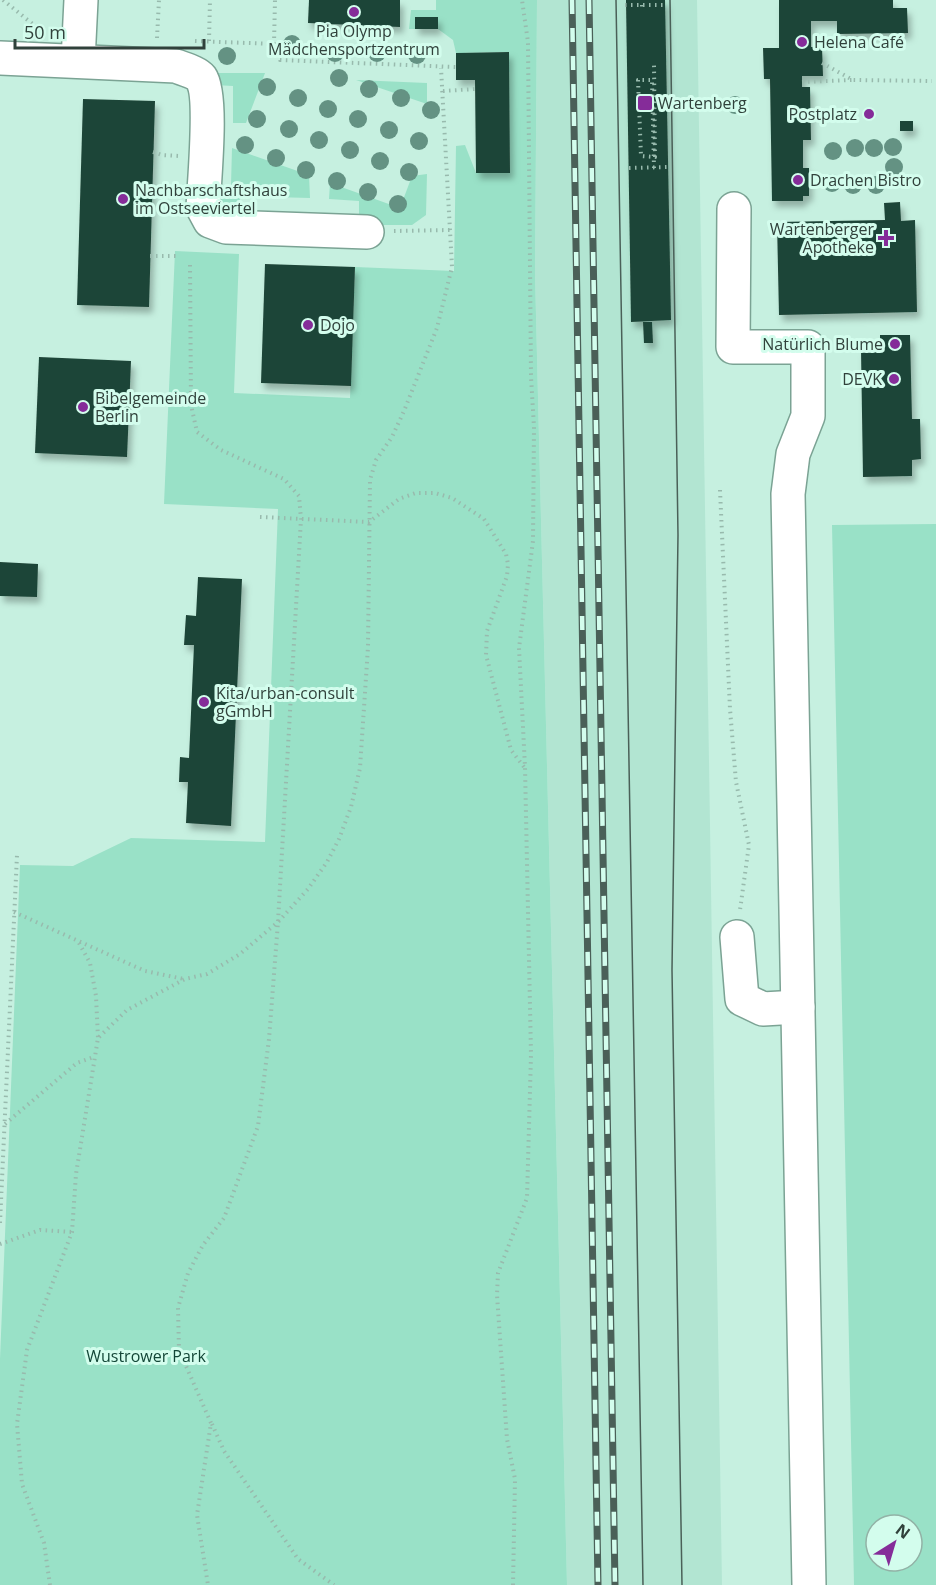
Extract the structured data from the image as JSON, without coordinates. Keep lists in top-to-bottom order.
{
  "parks": ["Wustrower Park"],
  "places": {
    "other": [
      "Pia Olymp Mädchensportzentrum",
      "Helena Café",
      "Postplatz",
      "Drachen Bistro",
      "Nachbarschaftshaus im Ostseeviertel",
      "Dojo",
      "Natürlich Blume",
      "DEVK",
      "Bibelgemeinde Berlin",
      "Kita/urban-consult gGmbH"
    ],
    "transit": ["Wartenberg"],
    "health": ["Wartenberger Apotheke"]
  },
  "scale_bar": "50 m",
  "north": "top right"
}
